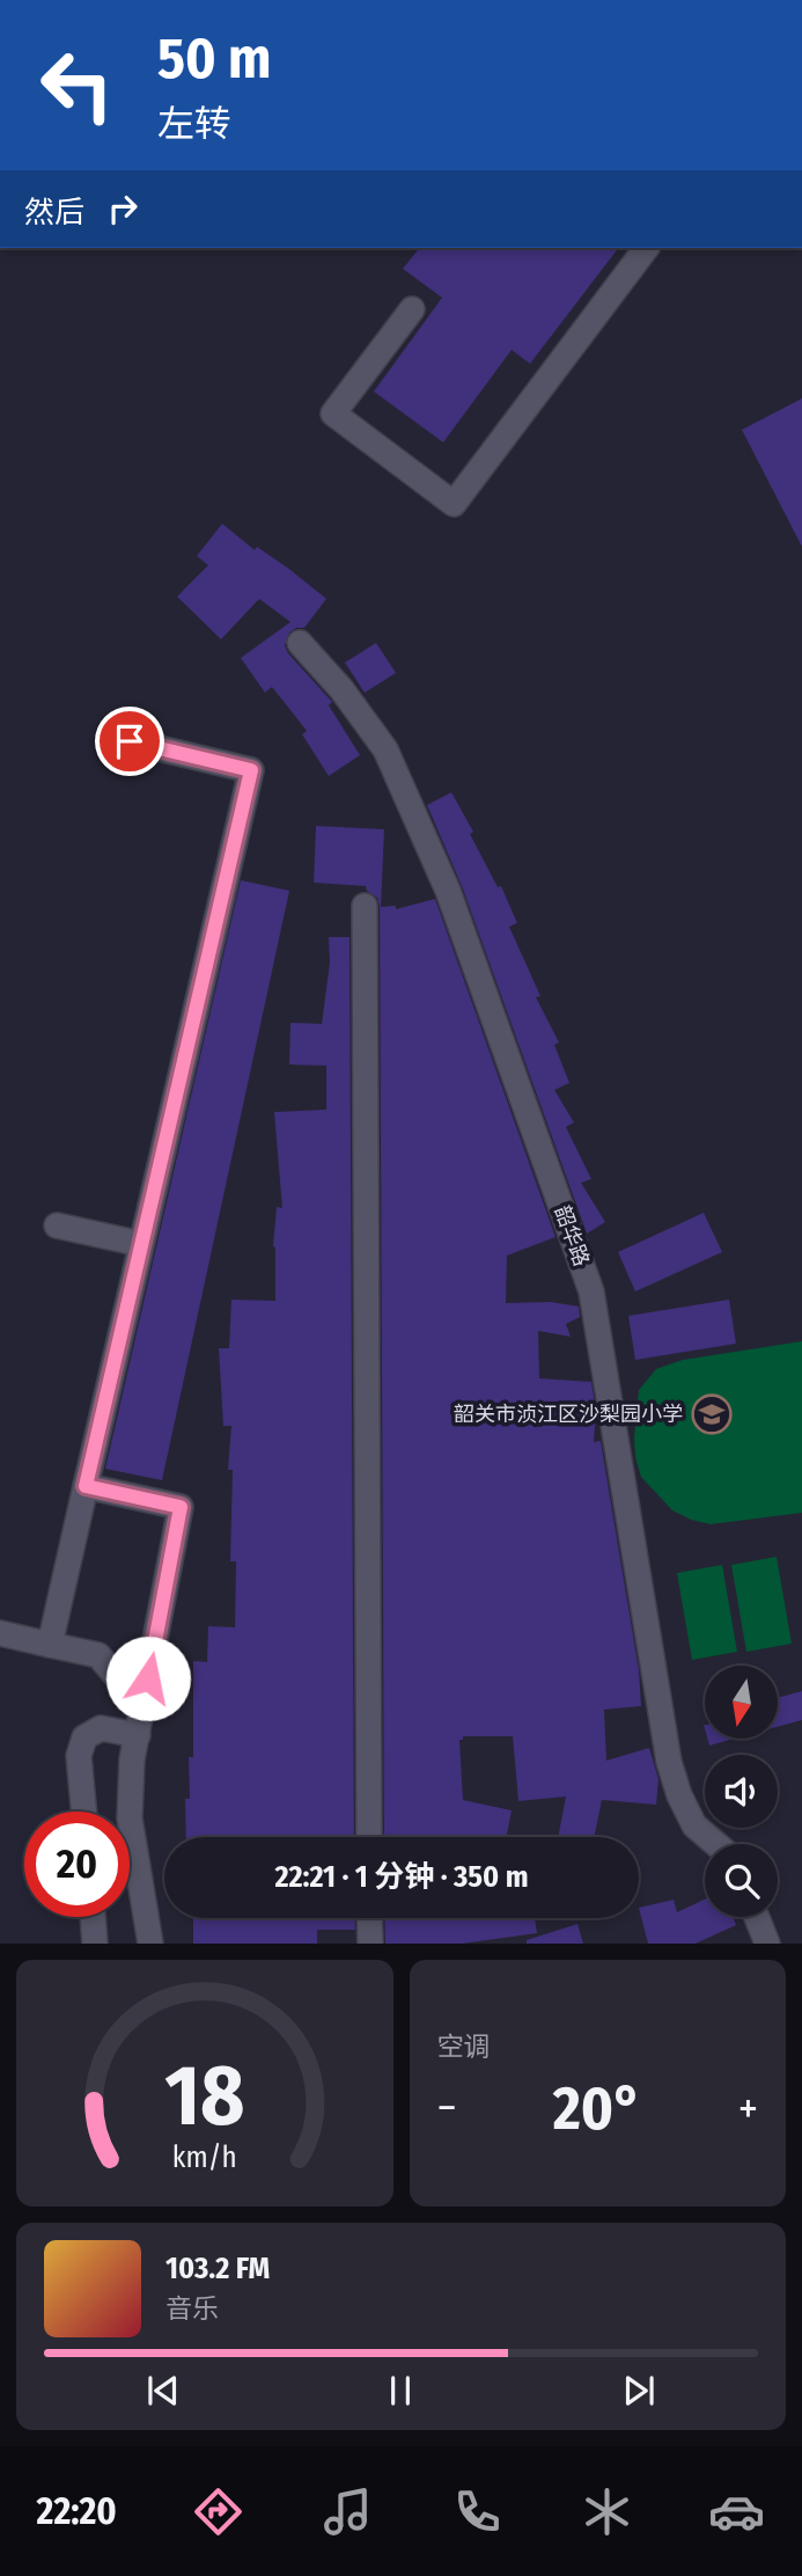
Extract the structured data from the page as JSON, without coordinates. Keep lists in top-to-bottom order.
{
  "streets": {
    "street": ["韶华路"]
  },
  "places": {
    "school or university": ["韶关市浈江区沙梨园小学"]
  },
  "north": "bottom",
  "page": {
    "turn": ["50 m", "左转"],
    "then": "然后",
    "limit": "20",
    "trip": "22:21 · 1 分钟 · 350 m",
    "tile": "空调",
    "heat": ["−", "20°", "+"],
    "song": ["103.2 FM", "音乐"],
    "tabs": "22:20",
    "gauge": ["18", "km/h"]
  }
}
